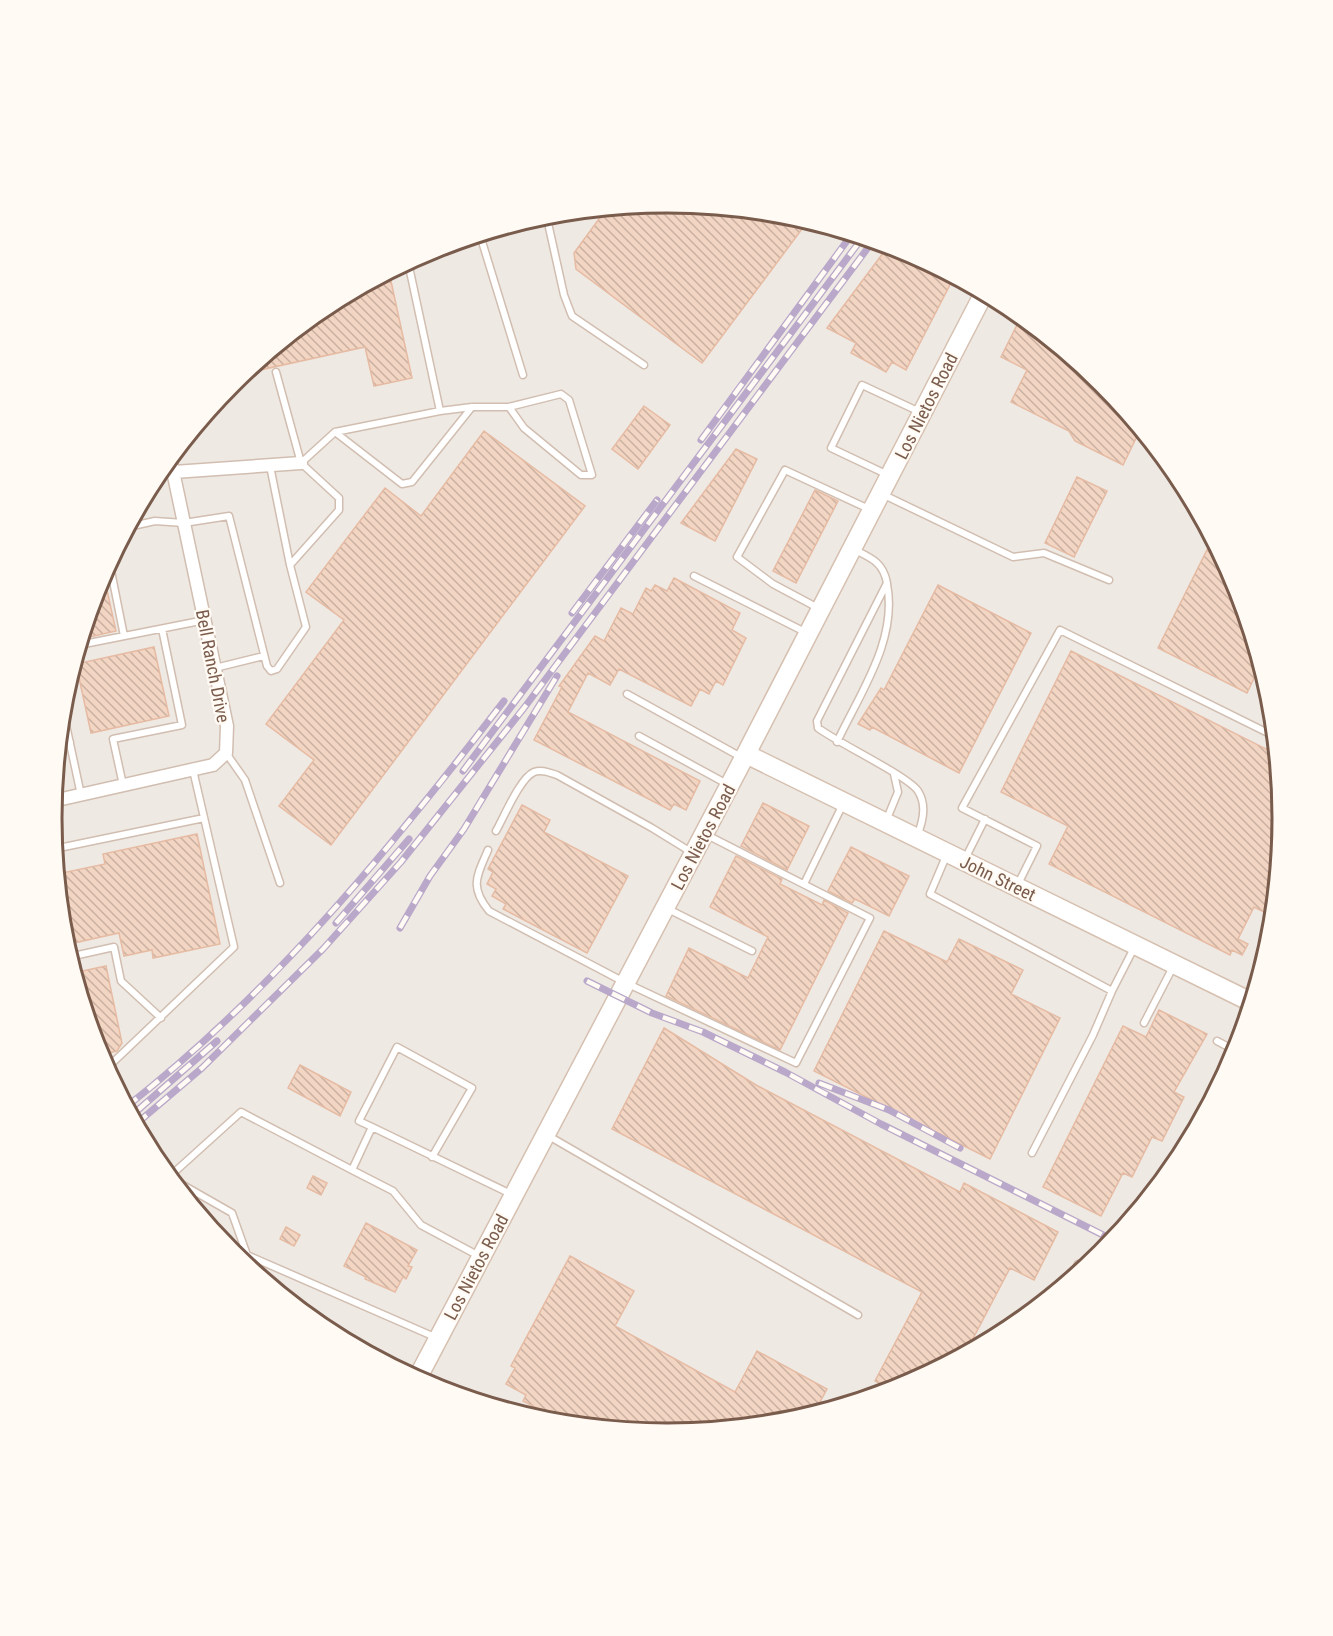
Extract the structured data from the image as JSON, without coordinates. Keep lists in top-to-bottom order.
{
  "streets": {
    "main road": ["Los Nietos Road", "John Street"],
    "street": ["Bell Ranch Drive"]
  },
  "crossings": [
    ["Los Nietos Road", "John Street"]
  ]
}
